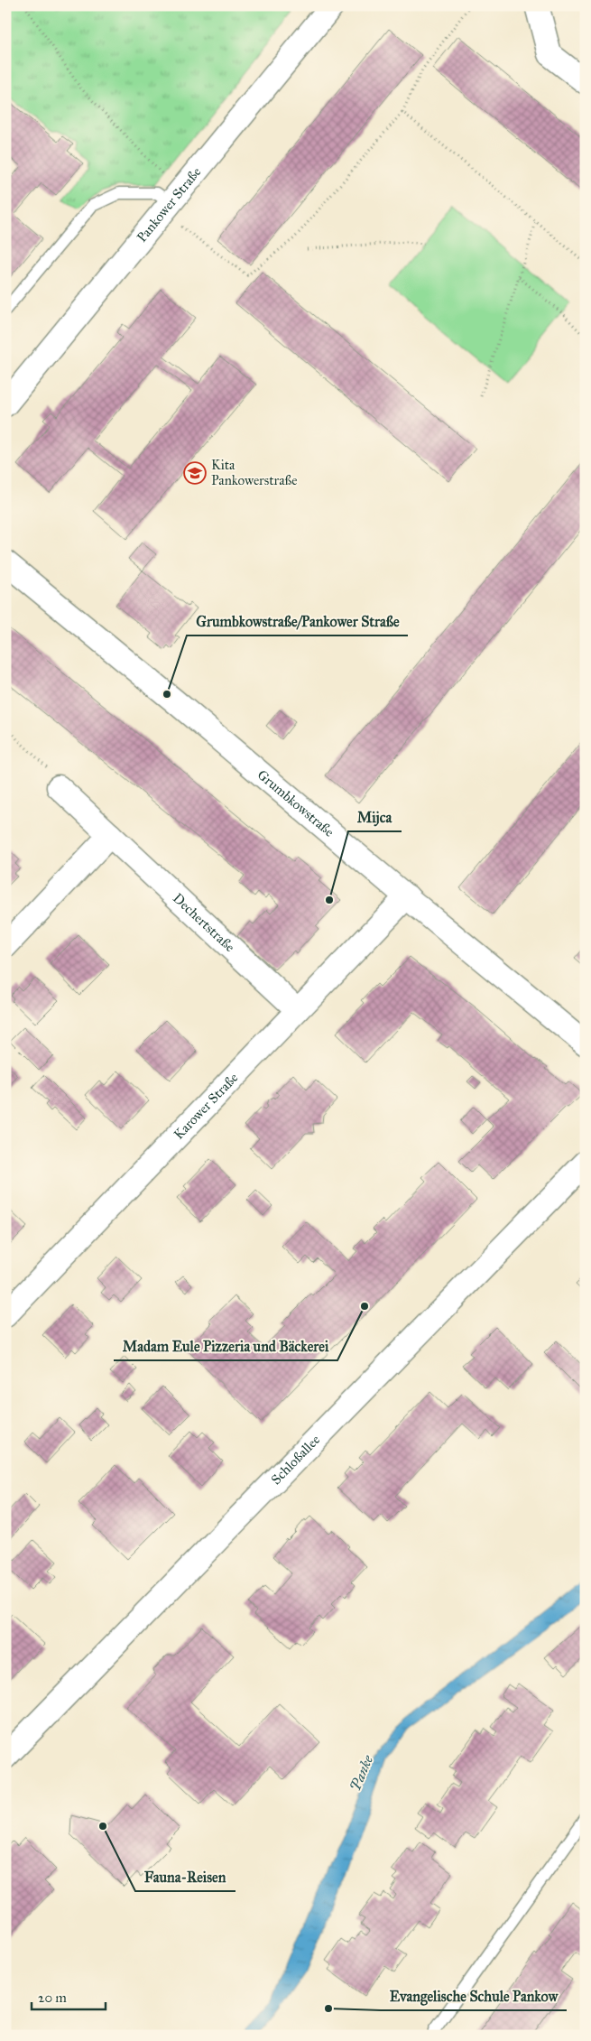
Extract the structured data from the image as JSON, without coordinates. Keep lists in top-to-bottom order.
{
  "streets": {
    "street": [
      "Pankower Straße",
      "Grumbkowstraße",
      "Dechertstraße",
      "Karower Straße",
      "Schloßallee"
    ]
  },
  "crossings": [
    ["Grumbkowstraße", "Karower Straße"],
    ["Dechertstraße", "Karower Straße"]
  ],
  "water": ["Panke"],
  "places": {
    "school or university": ["Kita Pankowerstraße"],
    "other": [
      "Grumbkowstraße/Pankower Straße",
      "Mijca",
      "Madam Eule Pizzeria und Bäckerei",
      "Fauna-Reisen",
      "Evangelische Schule Pankow"
    ]
  },
  "scale_bar": "20 m"
}
